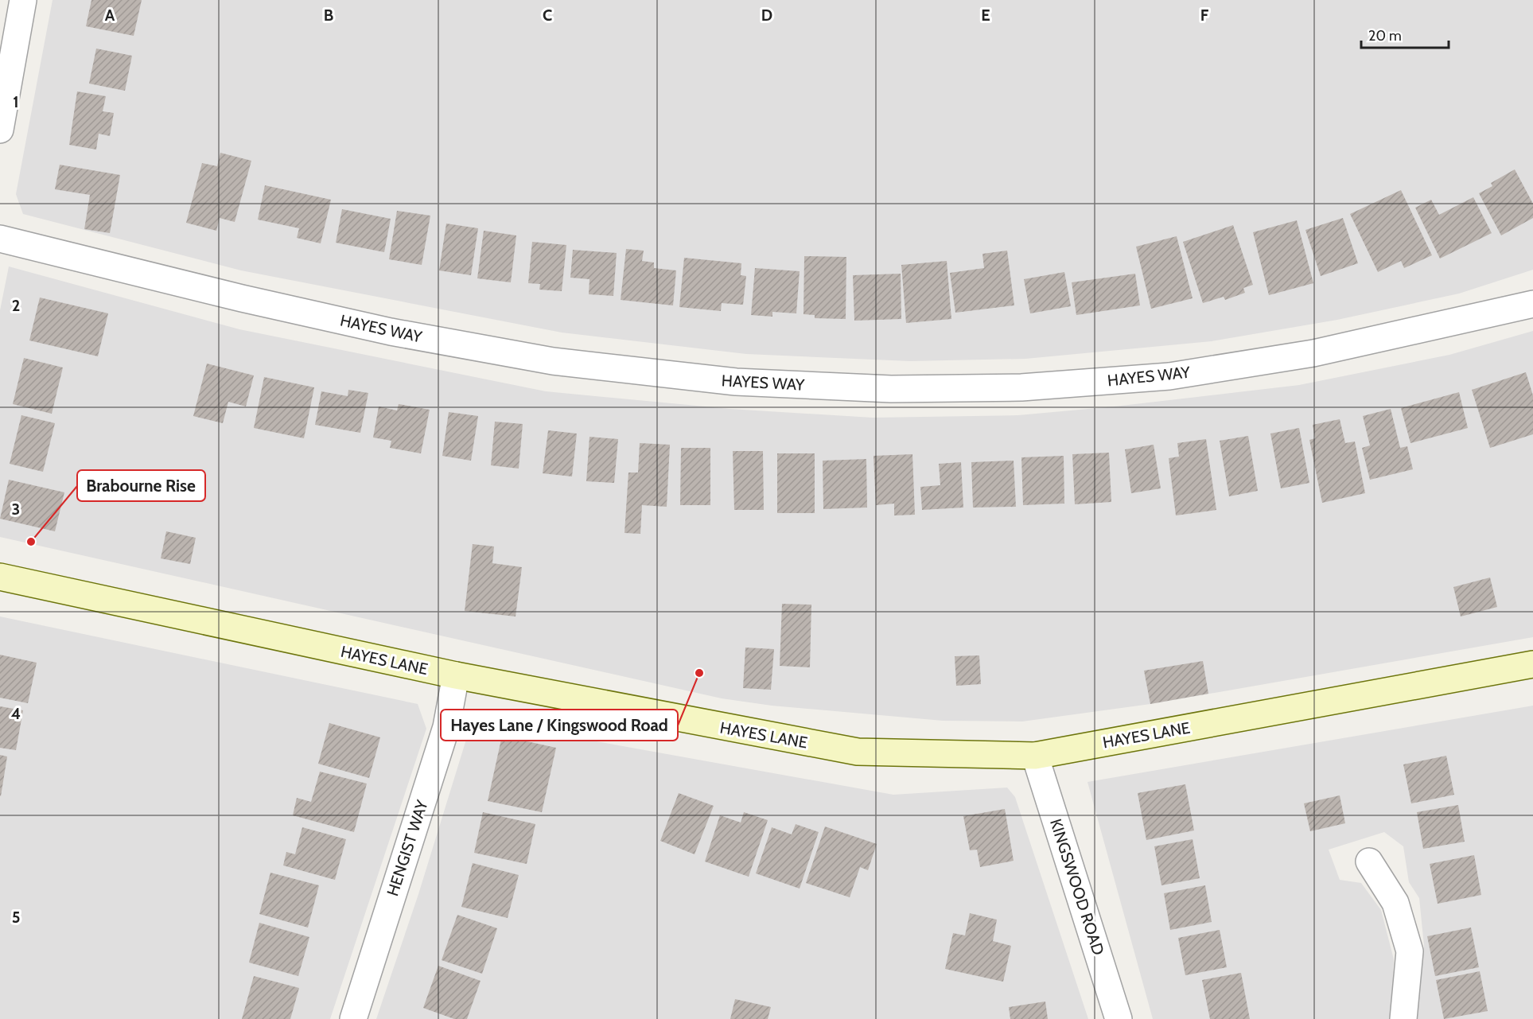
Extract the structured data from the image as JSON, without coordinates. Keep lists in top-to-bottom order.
{
  "streets": {
    "main road": ["HAYES LANE"],
    "street": ["HAYES WAY", "HENGIST WAY", "KINGSWOOD ROAD"]
  },
  "crossings": [
    ["HAYES LANE", "HENGIST WAY"],
    ["HAYES LANE", "KINGSWOOD ROAD"]
  ],
  "places": ["Brabourne Rise", "Hayes Lane / Kingswood Road"],
  "scale_bar": "20 m",
  "grid": {
    "columns": [
      "A",
      "B",
      "C",
      "D",
      "E",
      "F"
    ],
    "rows": [
      "1",
      "2",
      "3",
      "4",
      "5"
    ]
  }
}
